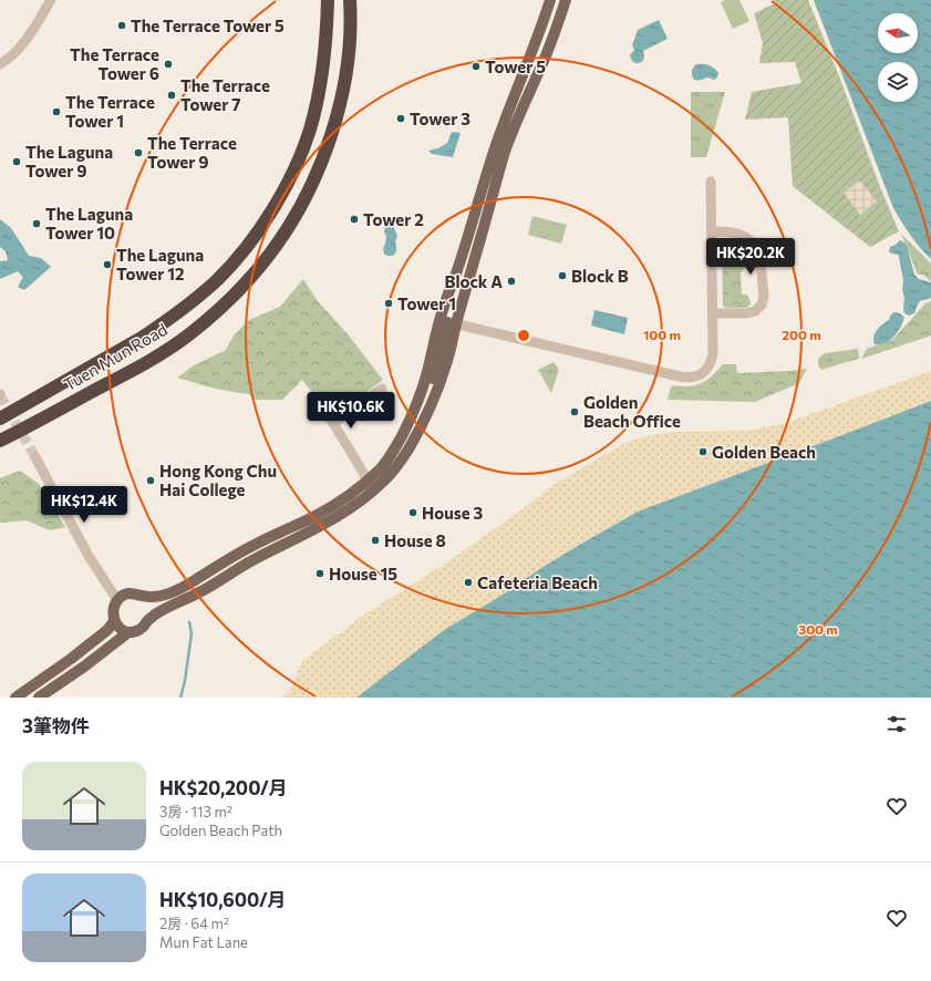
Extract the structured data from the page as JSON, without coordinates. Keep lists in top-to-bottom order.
{
  "streets": {
    "highway": ["Tuen Mun Road"]
  },
  "places": [
    "The Terrace Tower 5",
    "The Terrace Tower 6",
    "Tower 5",
    "The Terrace Tower 7",
    "The Terrace Tower 1",
    "Tower 3",
    "The Terrace Tower 9",
    "The Laguna Tower 9",
    "Tower 2",
    "The Laguna Tower 10",
    "The Laguna Tower 12",
    "Block B",
    "Block A",
    "Tower 1",
    "Golden Beach Office",
    "Golden Beach",
    "Hong Kong Chu Hai College",
    "House 3",
    "House 8",
    "House 15",
    "Cafeteria Beach"
  ],
  "north": "left",
  "page": {
    "price": ["HK$20.2K", "HK$10.6K", "HK$12.4K"],
    "heading": "3筆物件",
    "list": [
      {
        "name": "HK$20,200/月",
        "note": "3房 · 113 m² · Golden Beach Path"
      },
      {
        "name": "HK$10,600/月",
        "note": "2房 · 64 m² · Mun Fat Lane"
      }
    ]
  },
  "rings": ["100 m", "200 m", "300 m"]
}
